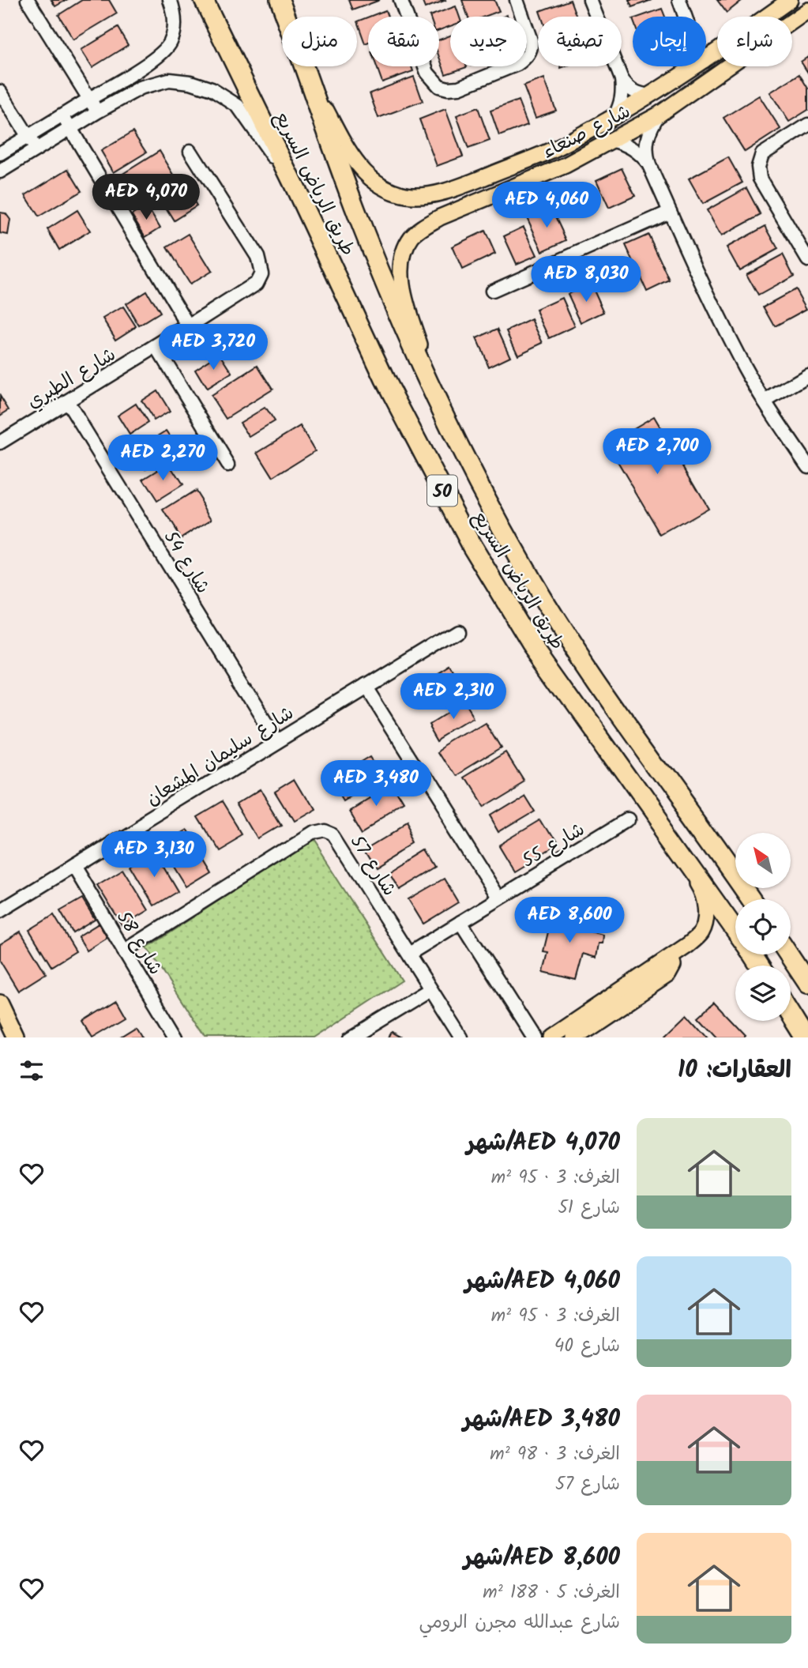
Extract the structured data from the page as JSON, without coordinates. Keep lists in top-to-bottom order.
{
  "streets": {
    "highway": ["طريق الرياض السريع", "50"],
    "main road": ["شارع صنعاء"],
    "street": [
      "شارع الطبري",
      "شارع 54",
      "شارع سليمان المشعان",
      "شارع 55",
      "شارع 57",
      "شارع 58"
    ]
  },
  "crossings": [
    ["شارع صنعاء", "طريق الرياض السريع"],
    ["شارع الطبري", "شارع 54"],
    ["شارع 54", "شارع سليمان المشعان"],
    ["شارع سليمان المشعان", "شارع 58"],
    ["شارع 55", "شارع 57"],
    ["شارع 57", "شارع 58"]
  ],
  "north": "top left",
  "page": {
    "chip": [
      "شراء",
      "إيجار",
      "تصفية",
      "جديد",
      "شقة",
      "منزل"
    ],
    "price": [
      "AED 4,070",
      "AED 4,060",
      "AED 8,030",
      "AED 3,720",
      "AED 2,700",
      "AED 2,270",
      "AED 2,310",
      "AED 3,480",
      "AED 3,130",
      "AED 8,600"
    ],
    "heading": "العقارات: 10",
    "list": [
      {
        "name": "AED 4,070/شهر",
        "note": "الغرف: 3 · 95 m² · شارع 51"
      },
      {
        "name": "AED 4,060/شهر",
        "note": "الغرف: 3 · 95 m² · شارع 40"
      },
      {
        "name": "AED 3,480/شهر",
        "note": "الغرف: 3 · 98 m² · شارع 57"
      },
      {
        "name": "AED 8,600/شهر",
        "note": "الغرف: 5 · 188 m² · شارع عبدالله مجرن الرومي"
      }
    ]
  }
}
